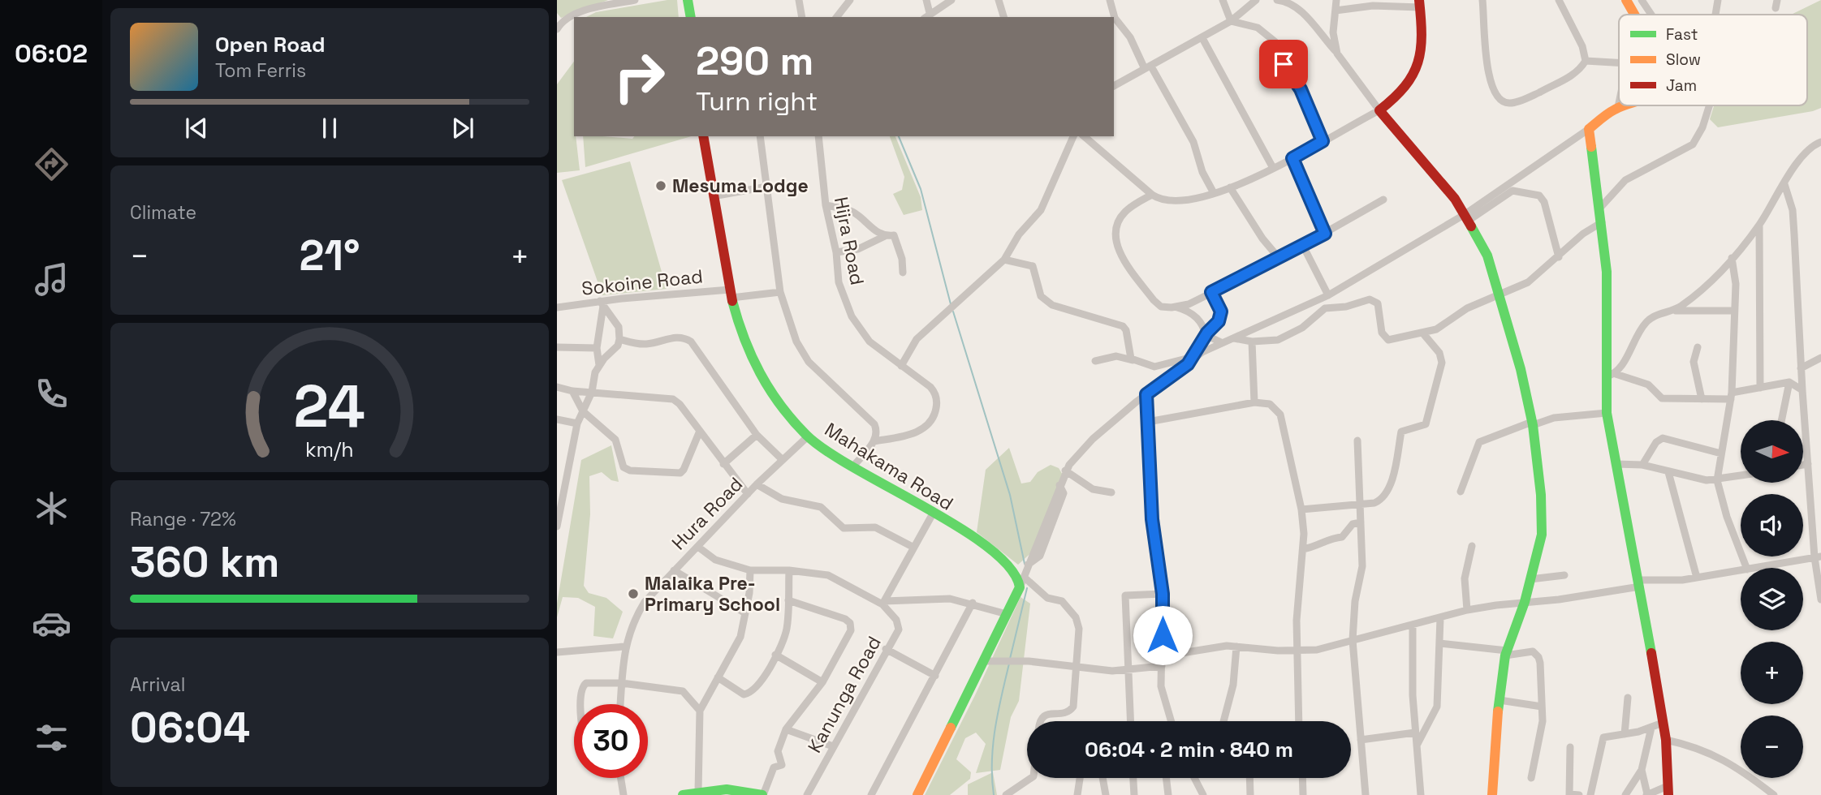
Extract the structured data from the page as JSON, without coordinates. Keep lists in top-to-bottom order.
{
  "streets": {
    "street": [
      "Hijra Road",
      "Sokoine Road",
      "Mahakama Road",
      "Hura Road",
      "Kanunga Road"
    ]
  },
  "crossings": [
    ["Sokoine Road", "Mahakama Road"],
    ["Mahakama Road", "Hura Road"],
    ["Hura Road", "Kanunga Road"]
  ],
  "places": ["Mesuma Lodge", "Malaika Pre- Primary School"],
  "legend": ["Fast", "Slow", "Jam"],
  "north": "right",
  "page": {
    "tabs": "06:02",
    "turn": ["290 m", "Turn right"],
    "song": ["Open Road", "Tom Ferris"],
    "tile": [
      "Climate",
      ["Range · 72%", "360 km"],
      ["Arrival", "06:04"]
    ],
    "heat": ["−", "21°", "+"],
    "map_buttons": ["+", "−"],
    "limit": "30",
    "trip": "06:04 · 2 min · 840 m",
    "gauge": ["24", "km/h"]
  }
}
